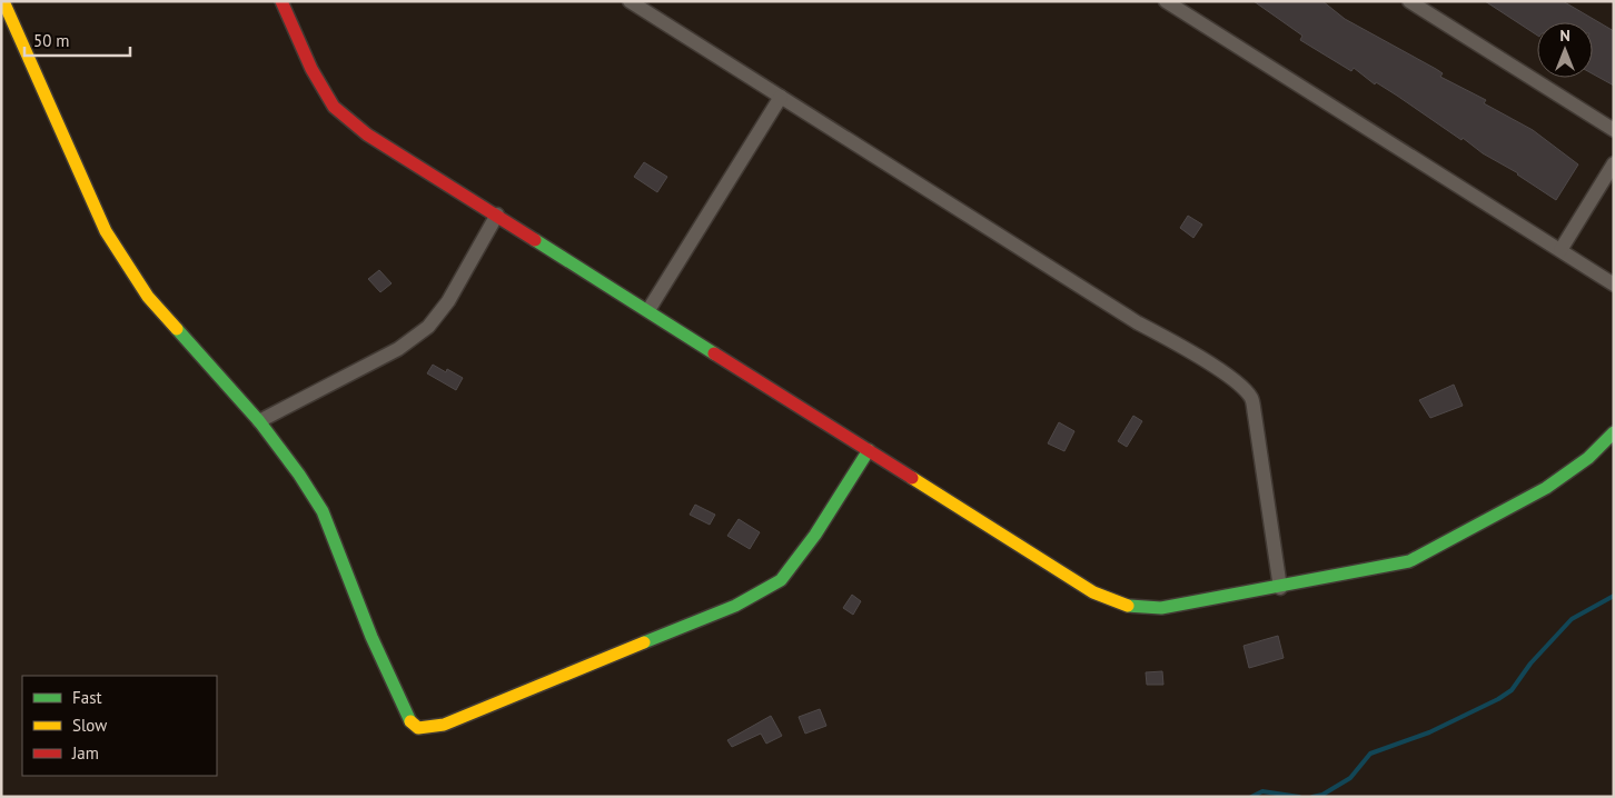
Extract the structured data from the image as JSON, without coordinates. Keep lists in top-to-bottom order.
{
  "legend": ["Fast", "Slow", "Jam"],
  "scale_bar": "50 m",
  "north": "top"
}
